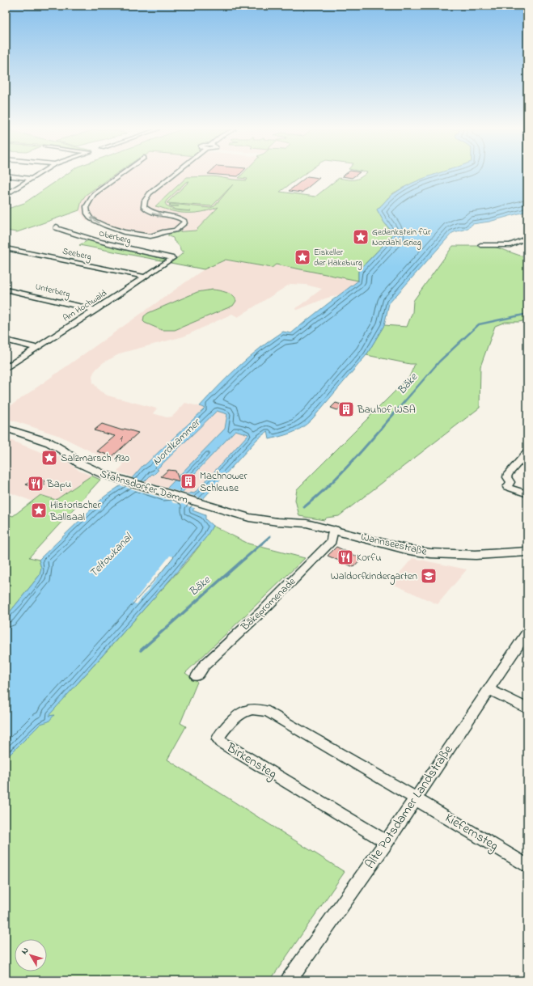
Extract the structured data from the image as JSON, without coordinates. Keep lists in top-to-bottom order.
{
  "streets": {
    "street": [
      "Oberberg",
      "Seeberg",
      "Unterberg",
      "Am Hochwald",
      "Stahnsdorfer Damm",
      "Wannseestraße",
      "Bäkepromenade",
      "Birkensteg",
      "Alte Potsdamer Landstraße",
      "Kiefernsteg"
    ]
  },
  "crossings": [
    ["Oberberg", "Am Hochwald"],
    ["Seeberg", "Am Hochwald"],
    ["Unterberg", "Am Hochwald"],
    ["Stahnsdorfer Damm", "Wannseestraße"],
    ["Wannseestraße", "Bäkepromenade"],
    ["Birkensteg", "Alte Potsdamer Landstraße"],
    ["Birkensteg", "Kiefernsteg"],
    ["Alte Potsdamer Landstraße", "Kiefernsteg"]
  ],
  "water": ["Bäke", "Nordkammer", "Teltowkanal"],
  "places": {
    "place": [
      "Gedenkstein für Nordahl Grieg",
      "Eiskeller der Hakeburg",
      "Salzmarsch 1930",
      "Historischer Ballsaal"
    ],
    "building": ["Bauhof WSA", "Machnower Schleuse"],
    "restaurant": ["Bapu", "Korfu"],
    "school or university": ["Waldorfkindergarten"]
  },
  "house_numbers": ["1"],
  "north": "top left"
}
